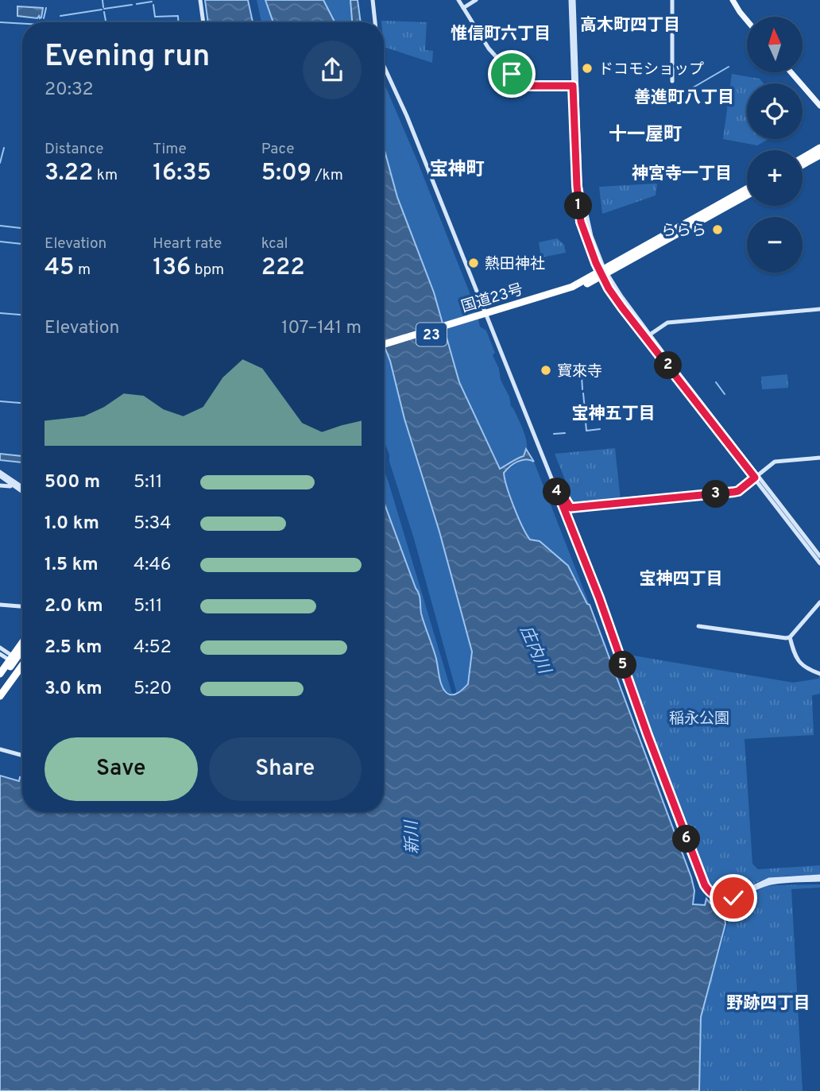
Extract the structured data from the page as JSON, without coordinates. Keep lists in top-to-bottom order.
{
  "streets": {
    "highway": ["国道23号", "23"]
  },
  "districts": [
    "高木町四丁目",
    "惟信町六丁目",
    "善進町八丁目",
    "十一屋町",
    "宝神町",
    "神宮寺一丁目",
    "宝神五丁目",
    "宝神四丁目",
    "野跡四丁目"
  ],
  "water": ["庄内川", "新川"],
  "parks": ["稲永公園"],
  "places": [
    "ドコモショップ",
    "ららら",
    "熱田神社",
    "寳來寺"
  ],
  "north": "top",
  "page": {
    "map_buttons": ["+", "−"],
    "heading": ["Evening run", "20:32"],
    "stats": [
      ["Distance", "3.22 km"],
      ["Time", "16:35"],
      ["Pace", "5:09 /km"],
      ["Elevation", "45 m"],
      ["Heart rate", "136 bpm"],
      ["kcal", "222"]
    ],
    "pins": [
      "1",
      "2",
      "4",
      "3",
      "5",
      "6"
    ],
    "chart": ["Elevation", "107–141 m"],
    "list": [
      {
        "name": "500 m",
        "note": "5:11"
      },
      {
        "name": "1.0 km",
        "note": "5:34"
      },
      {
        "name": "1.5 km",
        "note": "4:46"
      },
      {
        "name": "2.0 km",
        "note": "5:11"
      },
      {
        "name": "2.5 km",
        "note": "4:52"
      },
      {
        "name": "3.0 km",
        "note": "5:20"
      }
    ],
    "buttons": ["Save", "Share"]
  }
}
